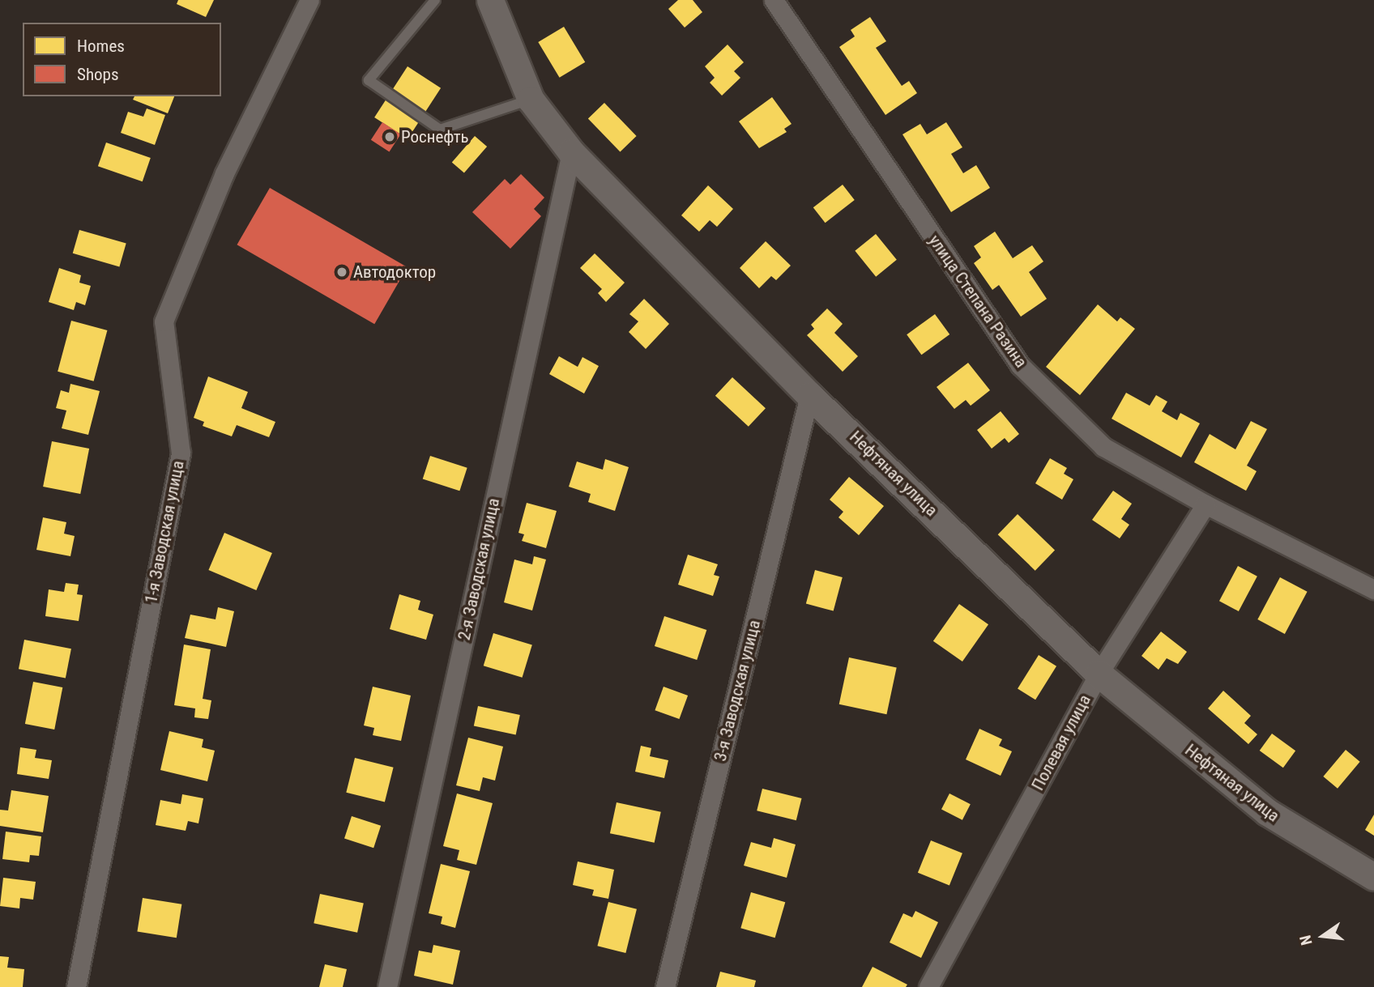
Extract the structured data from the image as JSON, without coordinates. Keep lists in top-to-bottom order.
{
  "streets": {
    "main road": ["Нефтяная улица"],
    "street": [
      "улица Степана Разина",
      "1-я Заводская улица",
      "2-я Заводская улица",
      "3-я Заводская улица",
      "Полевая улица"
    ]
  },
  "crossings": [
    ["улица Степана Разина", "Полевая улица"],
    ["Нефтяная улица", "2-я Заводская улица"],
    ["Нефтяная улица", "3-я Заводская улица"],
    ["Нефтяная улица", "Полевая улица"]
  ],
  "places": ["Роснефть", "Автодоктор"],
  "legend": ["Homes", "Shops"],
  "north": "left"
}
